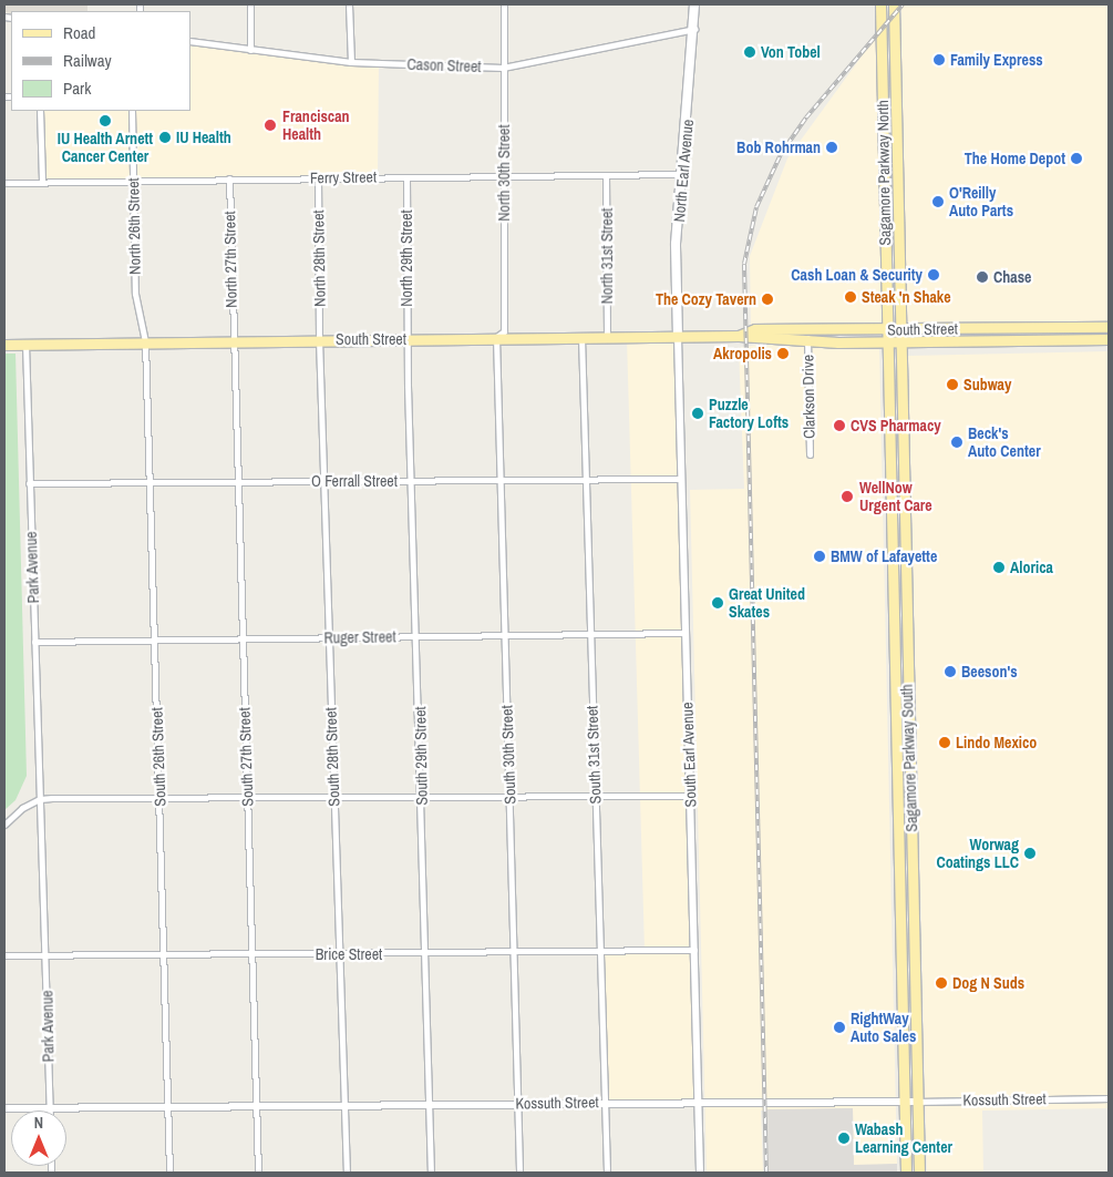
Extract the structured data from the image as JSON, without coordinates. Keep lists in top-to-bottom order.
{
  "streets": {
    "main road": [
      "North Earl Avenue",
      "Sagamore Parkway North",
      "South Street",
      "Sagamore Parkway South"
    ],
    "street": [
      "Cason Street",
      "North 30th Street",
      "Ferry Street",
      "North 26th Street",
      "North 31st Street",
      "North 28th Street",
      "North 29th Street",
      "North 27th Street",
      "Clarkson Drive",
      "O Ferrall Street",
      "Park Avenue",
      "Ruger Street",
      "South 30th Street",
      "South 31st Street",
      "South Earl Avenue",
      "South 29th Street",
      "South 26th Street",
      "South 27th Street",
      "South 28th Street",
      "Brice Street",
      "Kossuth Street"
    ]
  },
  "crossings": [
    ["Cason Street", "North Earl Avenue"],
    ["Cason Street", "North 30th Street"],
    ["North Earl Avenue", "Ferry Street"],
    ["North Earl Avenue", "South Street"],
    ["North Earl Avenue", "South Earl Avenue"],
    ["North 30th Street", "Ferry Street"],
    ["North 30th Street", "South Street"],
    ["North 30th Street", "South 30th Street"],
    ["Sagamore Parkway North", "South Street"],
    ["Sagamore Parkway North", "Sagamore Parkway South"],
    ["Ferry Street", "North 26th Street"],
    ["Ferry Street", "North 31st Street"],
    ["Ferry Street", "North 28th Street"],
    ["Ferry Street", "North 29th Street"],
    ["Ferry Street", "North 27th Street"],
    ["North 26th Street", "South Street"],
    ["North 26th Street", "South 26th Street"],
    ["North 31st Street", "South Street"],
    ["North 28th Street", "South Street"],
    ["North 28th Street", "South 28th Street"],
    ["North 29th Street", "South Street"],
    ["North 29th Street", "South 29th Street"],
    ["North 27th Street", "South Street"],
    ["North 27th Street", "South 27th Street"],
    ["South Street", "Clarkson Drive"],
    ["South Street", "Park Avenue"],
    ["South Street", "South 30th Street"],
    ["South Street", "South 31st Street"],
    ["South Street", "South Earl Avenue"],
    ["South Street", "South 29th Street"],
    ["South Street", "South 26th Street"],
    ["South Street", "South 27th Street"],
    ["South Street", "South 28th Street"],
    ["South Street", "Sagamore Parkway South"],
    ["O Ferrall Street", "Park Avenue"],
    ["O Ferrall Street", "South 30th Street"],
    ["O Ferrall Street", "South 31st Street"],
    ["O Ferrall Street", "South Earl Avenue"],
    ["O Ferrall Street", "South 29th Street"],
    ["O Ferrall Street", "South 26th Street"],
    ["O Ferrall Street", "South 27th Street"],
    ["O Ferrall Street", "South 28th Street"],
    ["Park Avenue", "Ruger Street"],
    ["Park Avenue", "Brice Street"],
    ["Park Avenue", "Kossuth Street"],
    ["Ruger Street", "South 30th Street"],
    ["Ruger Street", "South 31st Street"],
    ["Ruger Street", "South Earl Avenue"],
    ["Ruger Street", "South 29th Street"],
    ["Ruger Street", "South 26th Street"],
    ["Ruger Street", "South 27th Street"],
    ["Ruger Street", "South 28th Street"],
    ["South 30th Street", "Brice Street"],
    ["South 30th Street", "Kossuth Street"],
    ["South 31st Street", "Brice Street"],
    ["South 31st Street", "Kossuth Street"],
    ["South Earl Avenue", "Brice Street"],
    ["South Earl Avenue", "Kossuth Street"],
    ["South 29th Street", "Brice Street"],
    ["South 29th Street", "Kossuth Street"],
    ["South 26th Street", "Brice Street"],
    ["South 26th Street", "Kossuth Street"],
    ["South 27th Street", "Brice Street"],
    ["South 27th Street", "Kossuth Street"],
    ["South 28th Street", "Brice Street"],
    ["South 28th Street", "Kossuth Street"],
    ["Sagamore Parkway South", "Kossuth Street"]
  ],
  "places": [
    "Von Tobel",
    "Family Express",
    "IU Health Arnett Cancer Center",
    "Franciscan Health",
    "IU Health",
    "Bob Rohrman",
    "The Home Depot",
    "O'Reilly Auto Parts",
    "Cash Loan & Security",
    "Chase",
    "Steak 'n Shake",
    "The Cozy Tavern",
    "Akropolis",
    "Subway",
    "Puzzle Factory Lofts",
    "CVS Pharmacy",
    "Beck's Auto Center",
    "WellNow Urgent Care",
    "BMW of Lafayette",
    "Alorica",
    "Great United Skates",
    "Beeson's",
    "Lindo Mexico",
    "Worwag Coatings LLC",
    "Dog N Suds",
    "RightWay Auto Sales",
    "Wabash Learning Center"
  ],
  "legend": ["Road", "Railway", "Park"],
  "north": "top"
}
